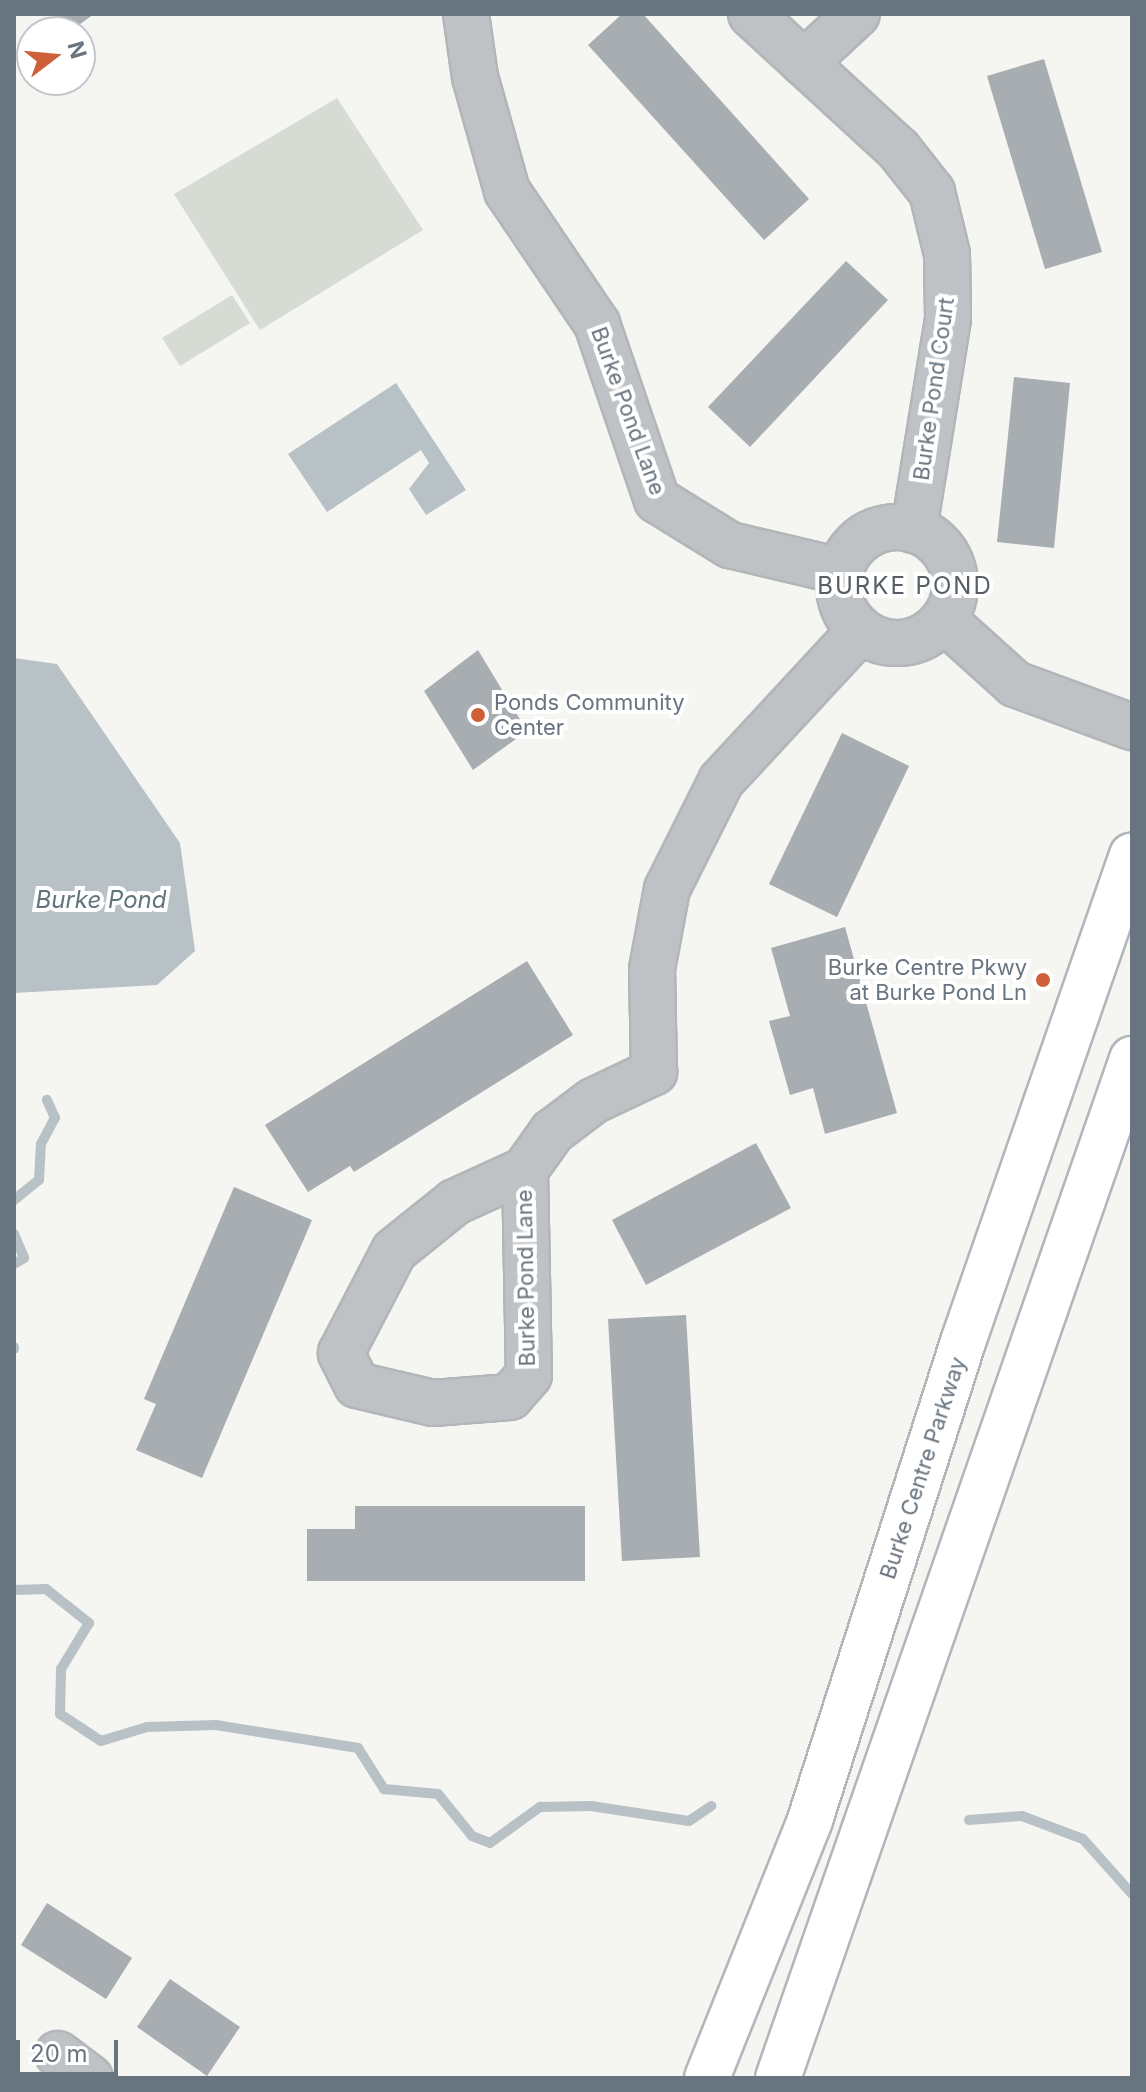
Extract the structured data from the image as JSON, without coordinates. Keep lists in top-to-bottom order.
{
  "streets": {
    "main road": ["Burke Centre Parkway"],
    "street": ["Burke Pond Court", "Burke Pond Lane"]
  },
  "crossings": [
    ["Burke Pond Court", "Burke Pond Lane"]
  ],
  "districts": ["BURKE POND"],
  "water": ["Burke Pond"],
  "places": ["Ponds Community Center", "Burke Centre Pkwy at Burke Pond Ln"],
  "scale_bar": "20 m",
  "north": "right"
}
